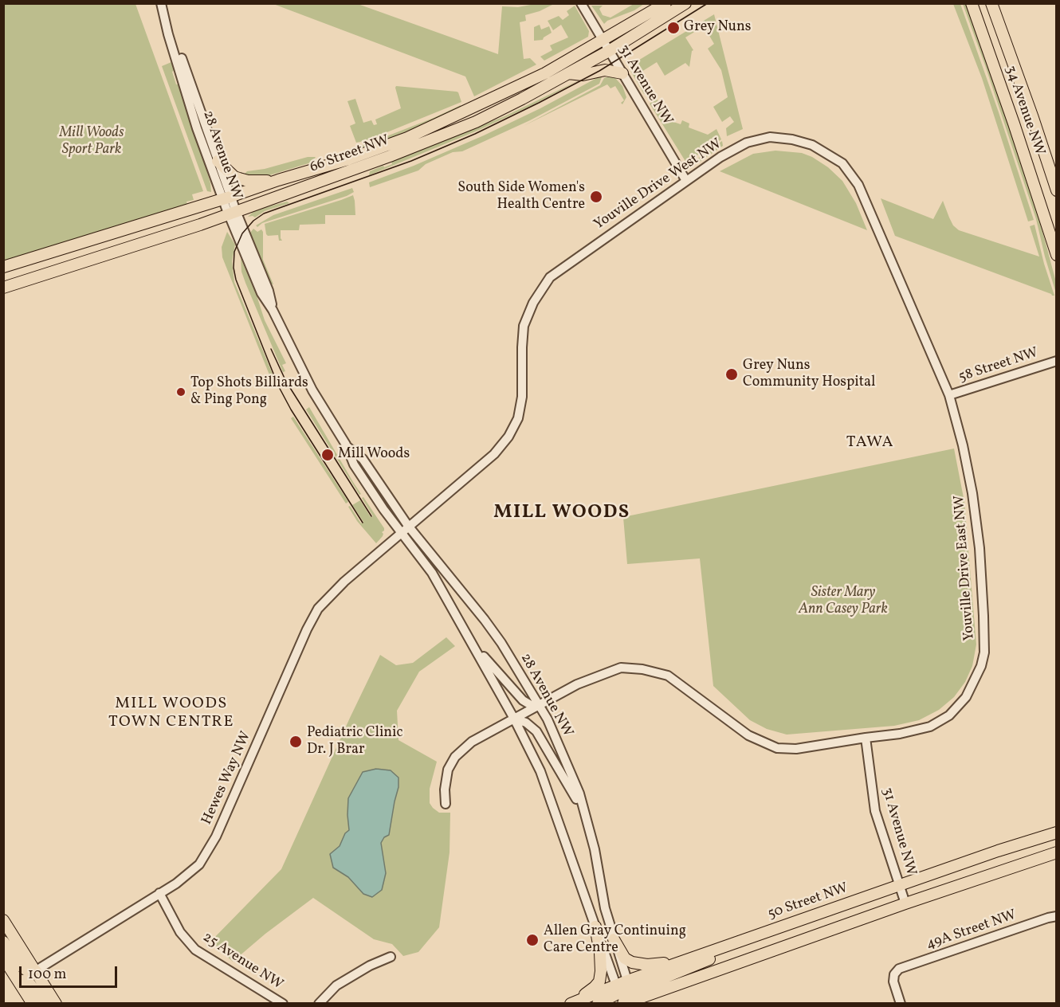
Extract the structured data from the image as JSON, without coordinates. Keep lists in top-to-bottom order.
{
  "streets": {
    "main road": ["34 Avenue NW", "66 Street NW", "50 Street NW"],
    "street": [
      "31 Avenue NW",
      "28 Avenue NW",
      "Youville Drive West NW",
      "58 Street NW",
      "Youville Drive East NW",
      "Hewes Way NW",
      "49A Street NW",
      "25 Avenue NW"
    ]
  },
  "crossings": [
    ["31 Avenue NW", "66 Street NW"],
    ["31 Avenue NW", "Youville Drive West NW"],
    ["31 Avenue NW", "Youville Drive East NW"],
    ["31 Avenue NW", "50 Street NW"],
    ["66 Street NW", "28 Avenue NW"],
    ["28 Avenue NW", "Youville Drive West NW"],
    ["28 Avenue NW", "Youville Drive East NW"],
    ["28 Avenue NW", "Hewes Way NW"],
    ["28 Avenue NW", "50 Street NW"],
    ["Youville Drive West NW", "58 Street NW"],
    ["Youville Drive West NW", "Youville Drive East NW"],
    ["Youville Drive West NW", "Hewes Way NW"],
    ["58 Street NW", "Youville Drive East NW"],
    ["Hewes Way NW", "25 Avenue NW"]
  ],
  "districts": ["TAWA", "MILL WOODS", "MILL WOODS TOWN CENTRE"],
  "parks": ["Mill Woods Sport Park", "Sister Mary Ann Casey Park"],
  "places": [
    "Grey Nuns",
    "South Side Women's Health Centre",
    "Grey Nuns Community Hospital",
    "Top Shots Billiards & Ping Pong",
    "Mill Woods",
    "Pediatric Clinic Dr. J Brar",
    "Allen Gray Continuing Care Centre"
  ],
  "scale_bar": "100 m"
}
